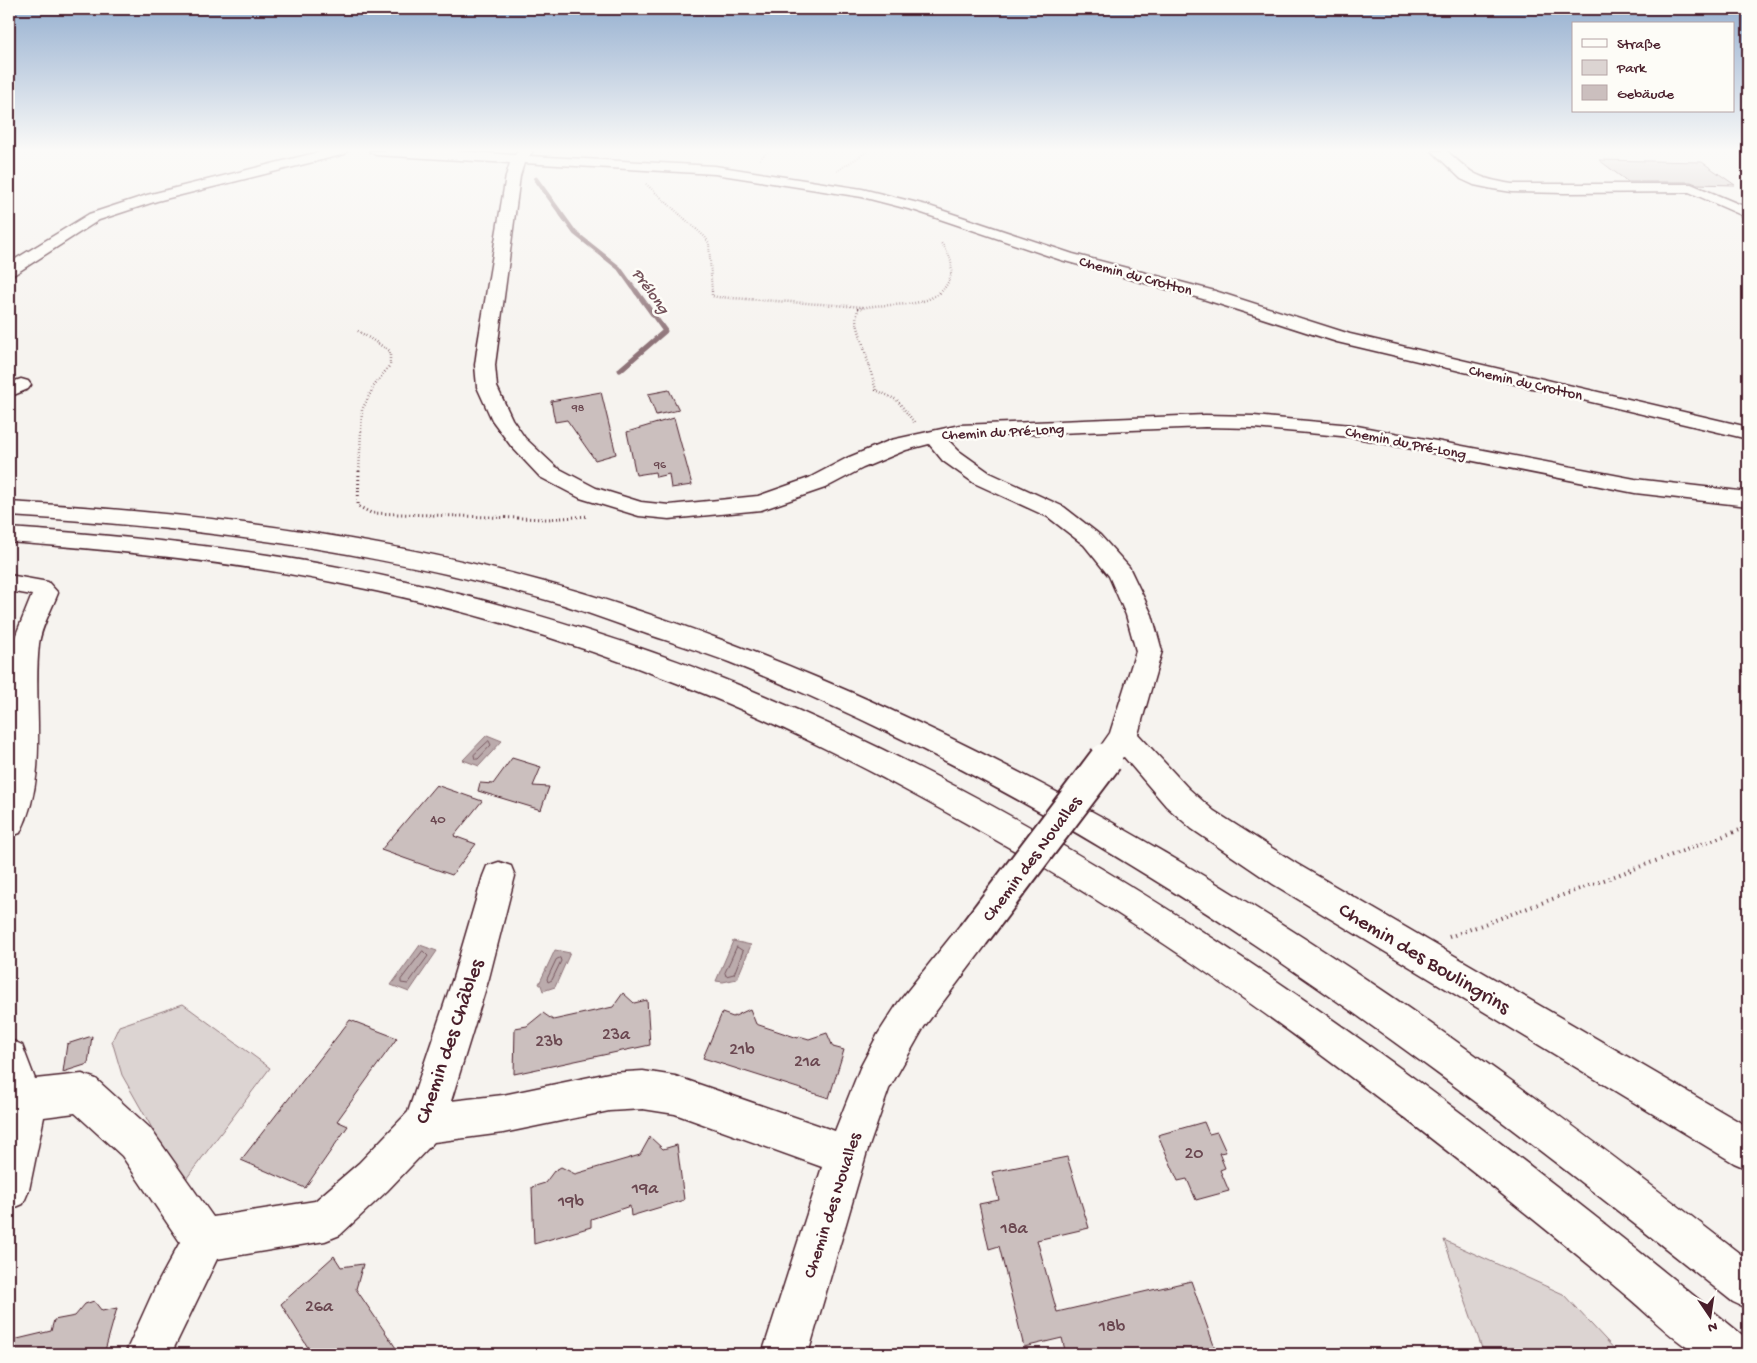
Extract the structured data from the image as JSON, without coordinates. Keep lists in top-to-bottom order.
{
  "streets": {
    "main road": [
      "Chemin du Crotton",
      "Chemin du Pré-Long",
      "Chemin des Novalles",
      "Chemin des Boulingrins",
      "Chemin des Châbles"
    ]
  },
  "crossings": [
    ["Chemin du Pré-Long", "Chemin des Novalles"],
    ["Chemin des Novalles", "Chemin des Boulingrins"]
  ],
  "water": ["Prélong"],
  "house_numbers": [
    "98",
    "96",
    "40",
    "23a",
    "23b",
    "21b",
    "21a",
    "20",
    "19a",
    "19b",
    "18a",
    "26a",
    "18b"
  ],
  "legend": ["Straße", "Park", "Gebäude"],
  "north": "bottom"
}
